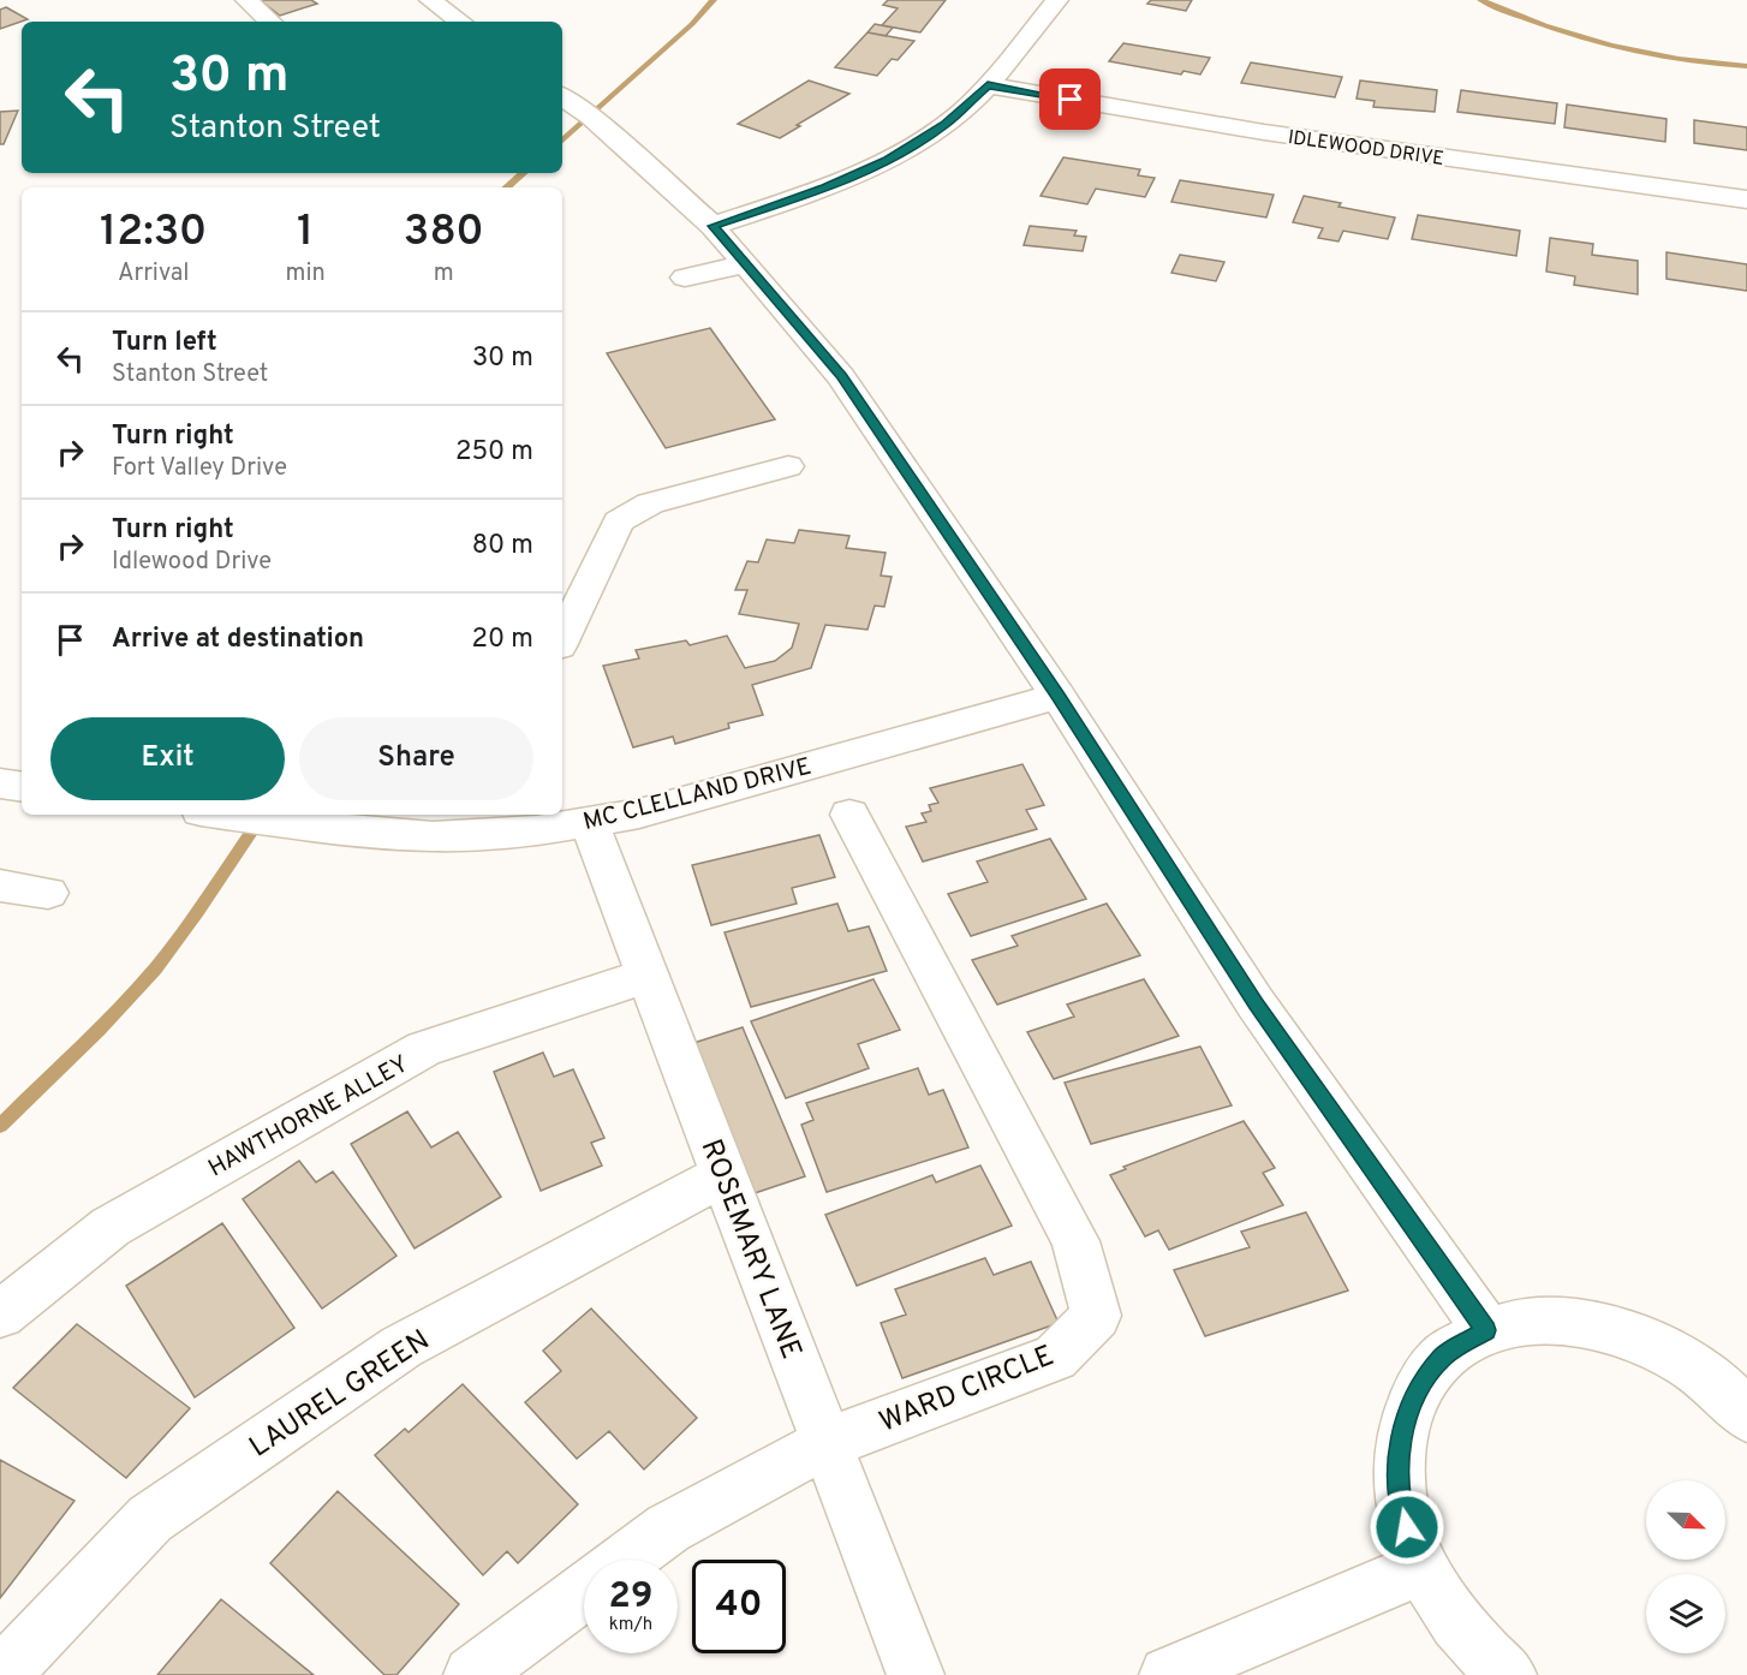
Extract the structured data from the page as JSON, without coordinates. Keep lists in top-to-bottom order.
{
  "streets": {
    "street": [
      "IDLEWOOD DRIVE",
      "MC CLELLAND DRIVE",
      "HAWTHORNE ALLEY",
      "ROSEMARY LANE",
      "WARD CIRCLE",
      "LAUREL GREEN"
    ]
  },
  "crossings": [
    ["MC CLELLAND DRIVE", "ROSEMARY LANE"],
    ["HAWTHORNE ALLEY", "ROSEMARY LANE"],
    ["ROSEMARY LANE", "WARD CIRCLE"],
    ["ROSEMARY LANE", "LAUREL GREEN"]
  ],
  "north": "bottom right",
  "page": {
    "turn": ["30 m", "Stanton Street"],
    "eta": [
      "12:30",
      "Arrival",
      "1",
      "min",
      "380",
      "m"
    ],
    "list": [
      {
        "name": "Turn left",
        "note": "Stanton Street",
        "value": "30 m"
      },
      {
        "name": "Turn right",
        "note": "Fort Valley Drive",
        "value": "250 m"
      },
      {
        "name": "Turn right",
        "note": "Idlewood Drive",
        "value": "80 m"
      },
      {
        "name": "Arrive at destination",
        "value": "20 m"
      }
    ],
    "buttons": ["Exit", "Share"],
    "speed": "29 km/h",
    "limit": "40"
  }
}
